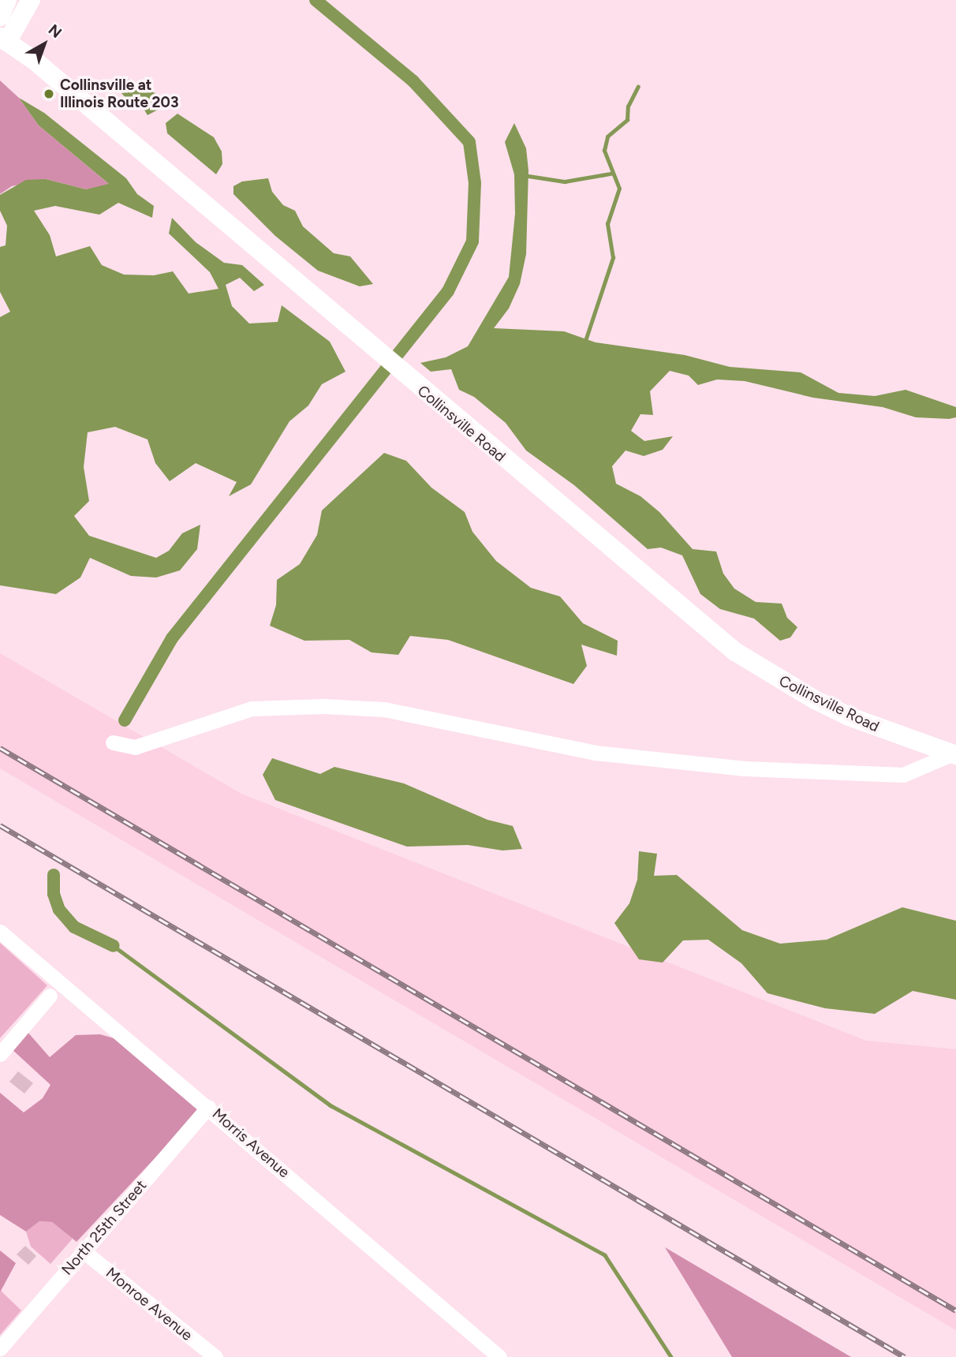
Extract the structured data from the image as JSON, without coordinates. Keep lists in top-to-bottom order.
{
  "streets": {
    "main road": ["Collinsville Road"],
    "street": ["Morris Avenue", "North 25th Street", "Monroe Avenue"]
  },
  "crossings": [
    ["Morris Avenue", "North 25th Street"],
    ["North 25th Street", "Monroe Avenue"]
  ],
  "places": ["Collinsville at Illinois Route 203"],
  "north": "top right"
}
